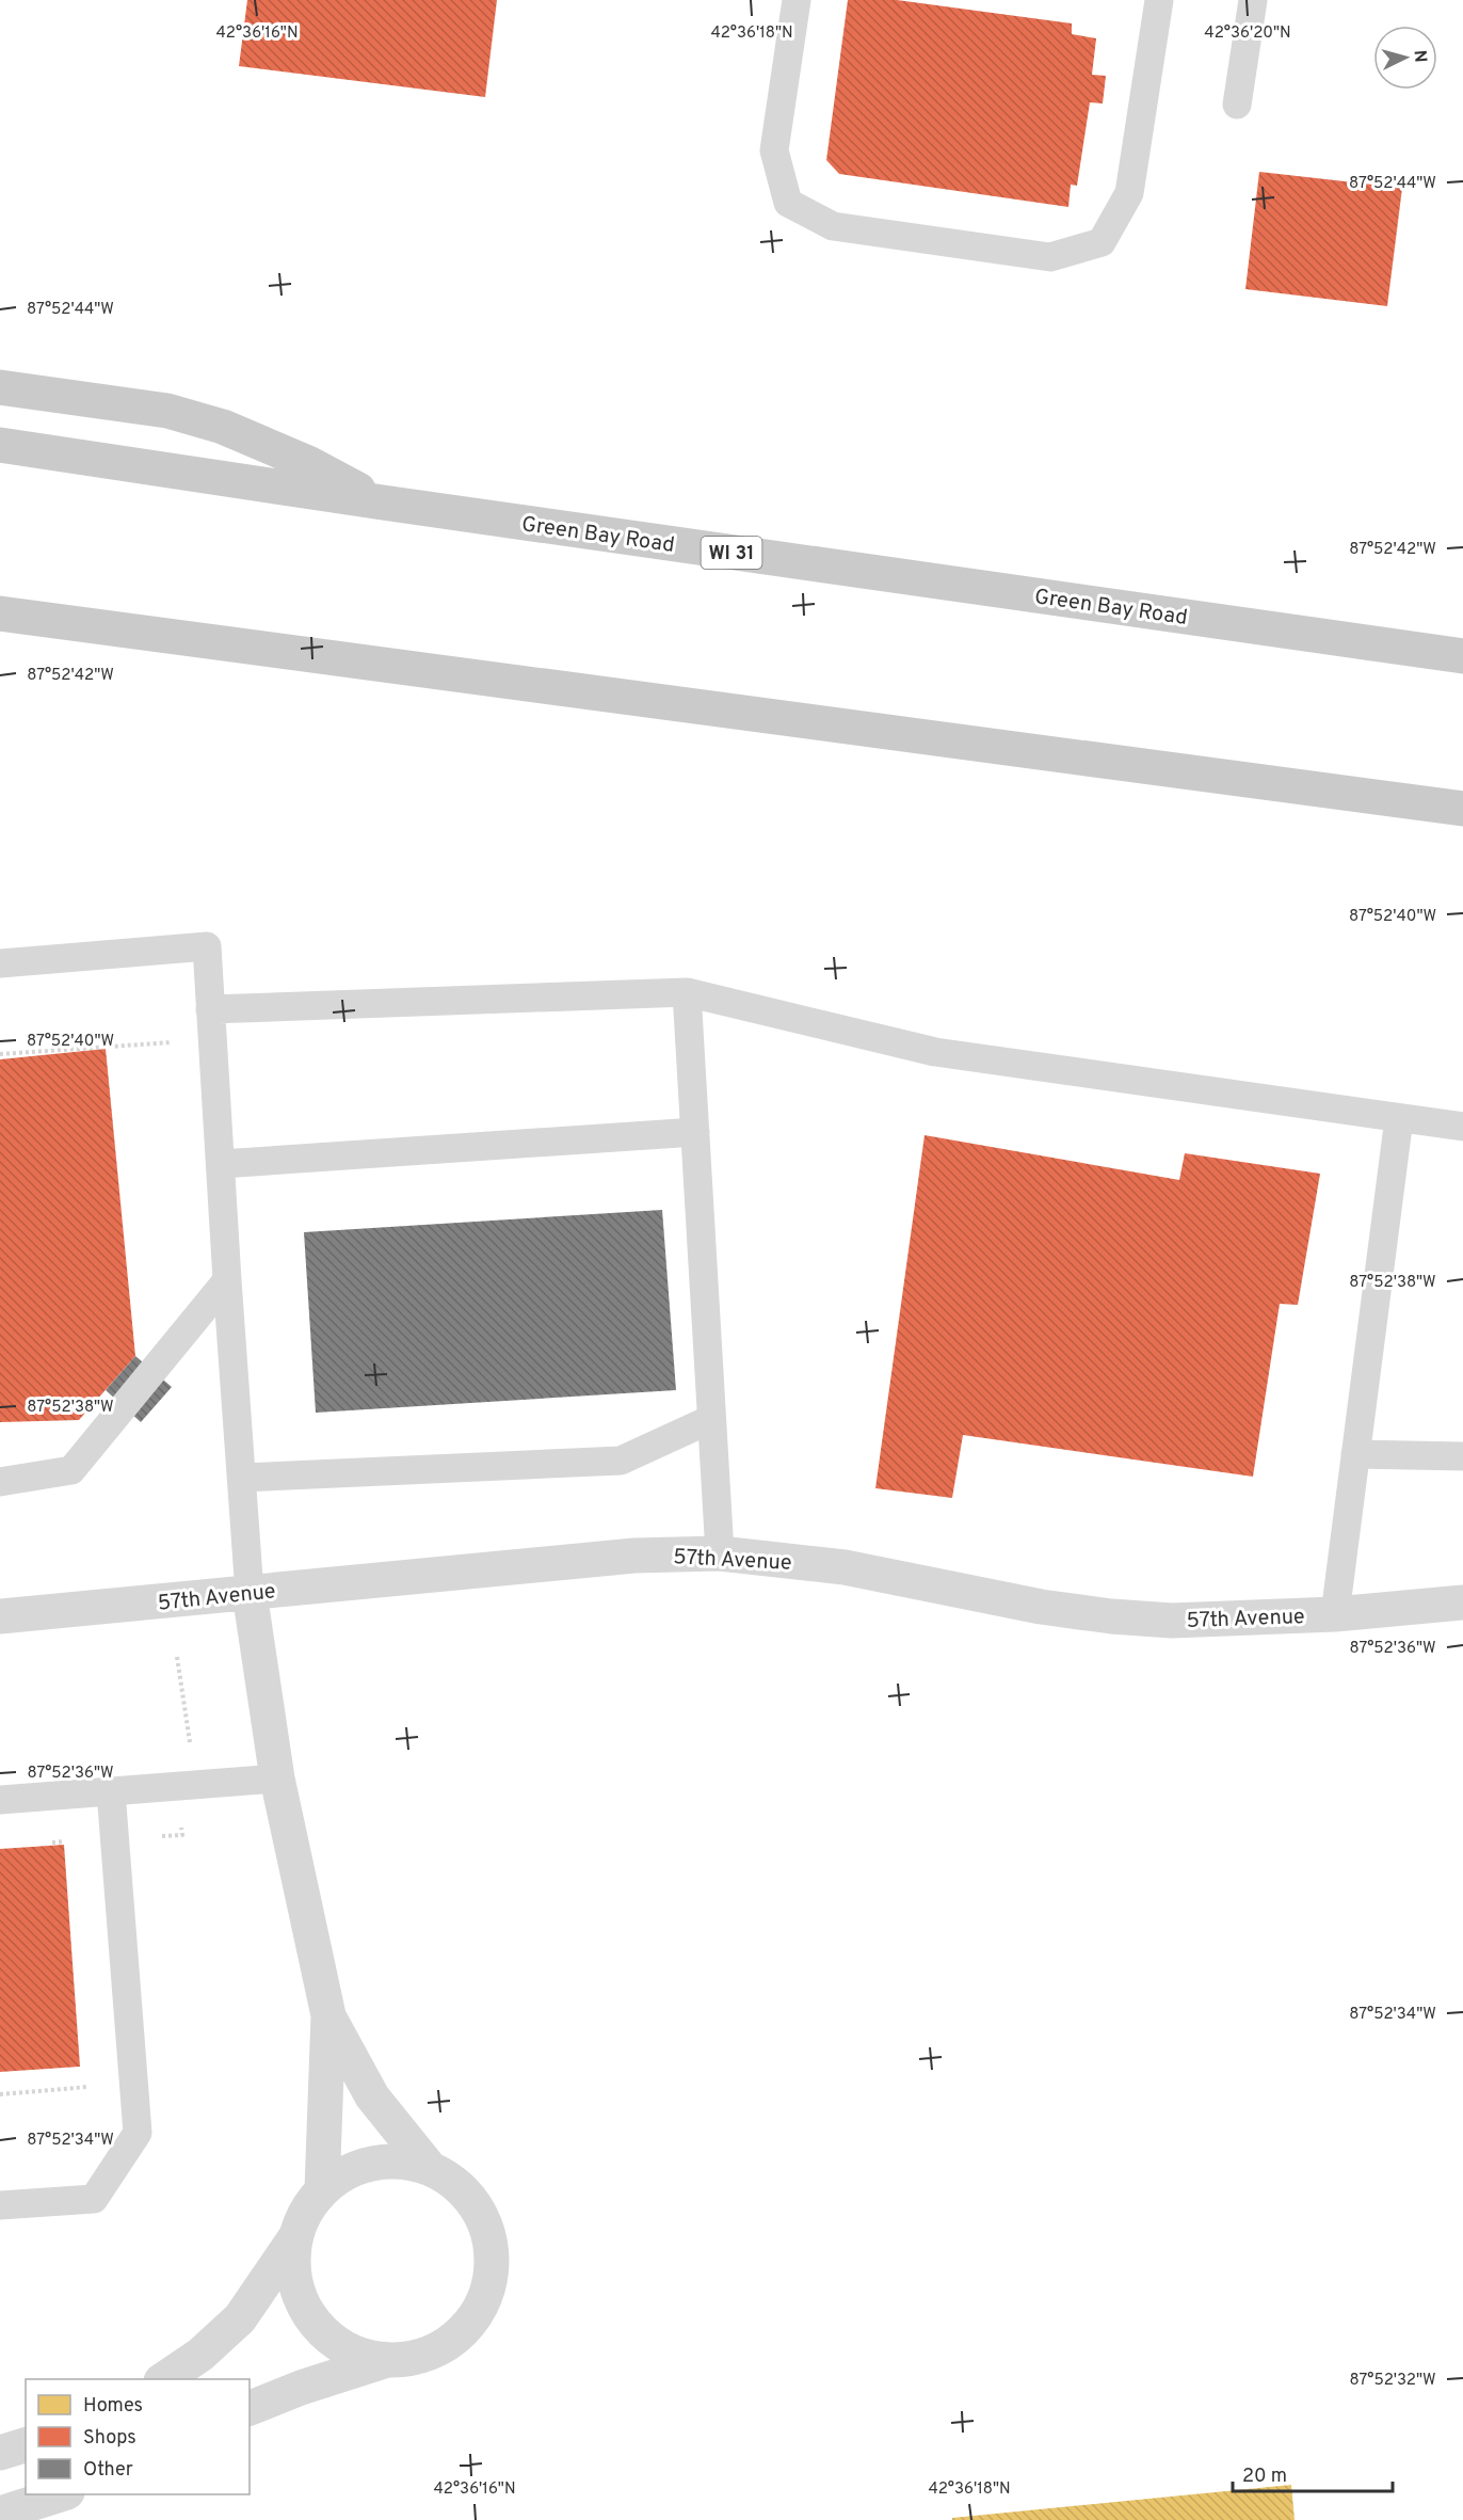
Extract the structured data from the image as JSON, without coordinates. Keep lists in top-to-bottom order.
{
  "streets": {
    "main road": ["Green Bay Road", "WI 31"],
    "street": ["57th Avenue"]
  },
  "legend": ["Homes", "Shops", "Other"],
  "scale_bar": "20 m",
  "north": "right",
  "coordinates": [
    "42°36'16\"N",
    "42°36'18\"N",
    "42°36'20\"N",
    "87°52'44\"W",
    "87°52'42\"W",
    "87°52'40\"W",
    "87°52'38\"W",
    "87°52'36\"W",
    "87°52'34\"W",
    "87°52'32\"W"
  ]
}
